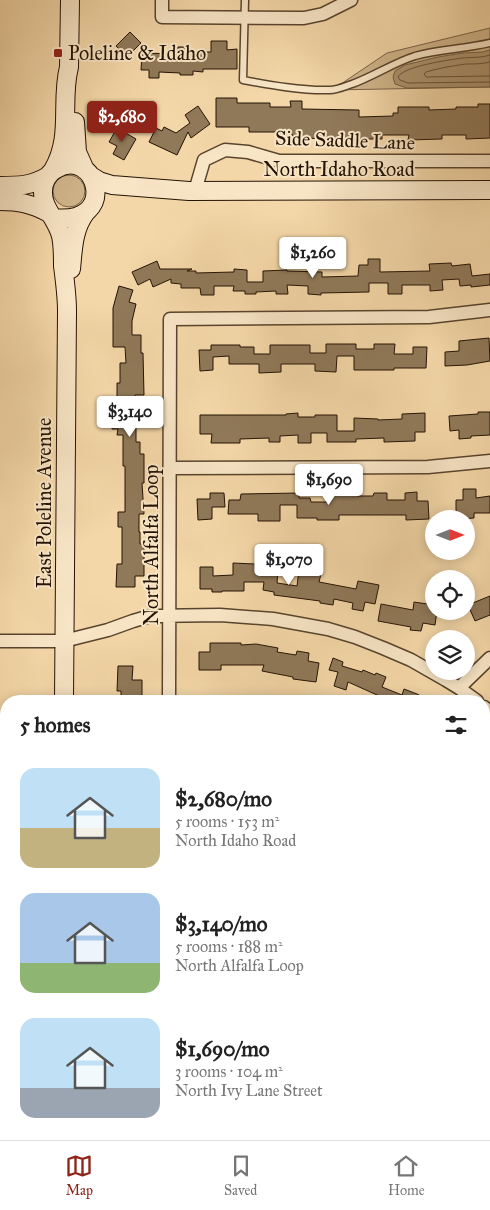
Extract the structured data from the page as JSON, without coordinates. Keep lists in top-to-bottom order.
{
  "streets": {
    "main road": ["North Idaho Road", "East Poleline Avenue"],
    "street": ["Side Saddle Lane", "North Alfalfa Loop"]
  },
  "crossings": [
    ["Side Saddle Lane", "North Idaho Road"],
    ["North Idaho Road", "East Poleline Avenue"]
  ],
  "places": {
    "transit": ["Poleline & Idaho"]
  },
  "north": "right",
  "page": {
    "price": [
      "$2,680",
      "$1,260",
      "$3,140",
      "$1,690",
      "$1,070"
    ],
    "heading": "5 homes",
    "list": [
      {
        "name": "$2,680/mo",
        "note": "5 rooms · 153 m² · North Idaho Road"
      },
      {
        "name": "$3,140/mo",
        "note": "5 rooms · 188 m² · North Alfalfa Loop"
      },
      {
        "name": "$1,690/mo",
        "note": "3 rooms · 104 m² · North Ivy Lane Street"
      }
    ],
    "tabs": ["Map", "Saved", "Home"]
  }
}
